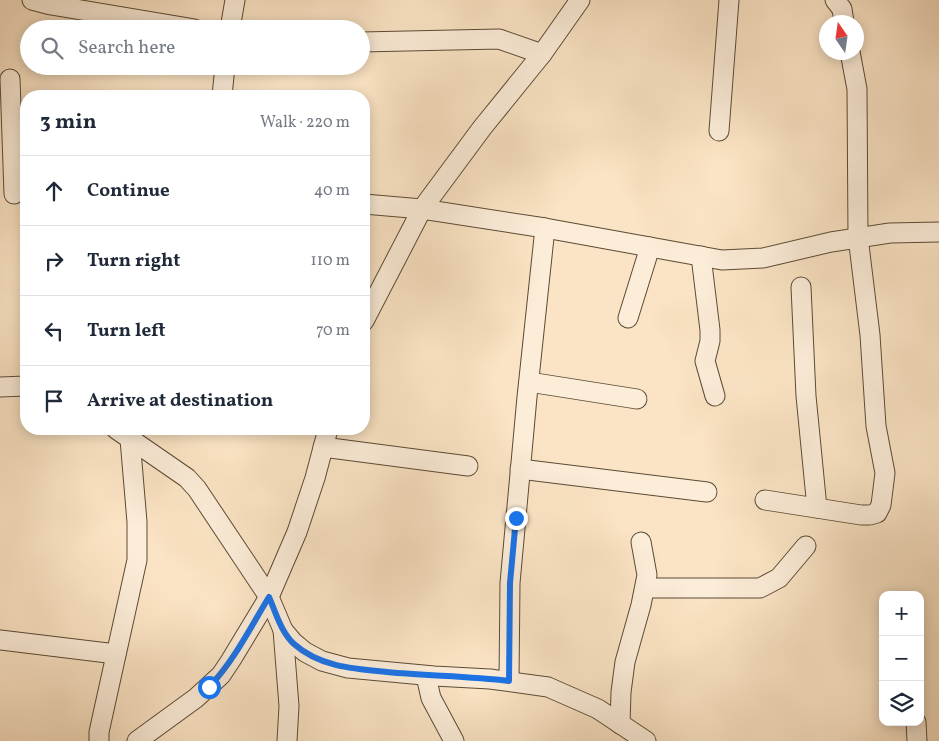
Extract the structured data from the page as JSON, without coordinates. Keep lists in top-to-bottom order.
{
  "north": "top",
  "page": {
    "search": "Search here",
    "heading": ["3 min", "Walk · 220 m"],
    "list": [
      ["Continue", "40 m"],
      ["Turn right", "110 m"],
      ["Turn left", "70 m"],
      "Arrive at destination"
    ],
    "map_buttons": ["+", "−"]
  }
}
